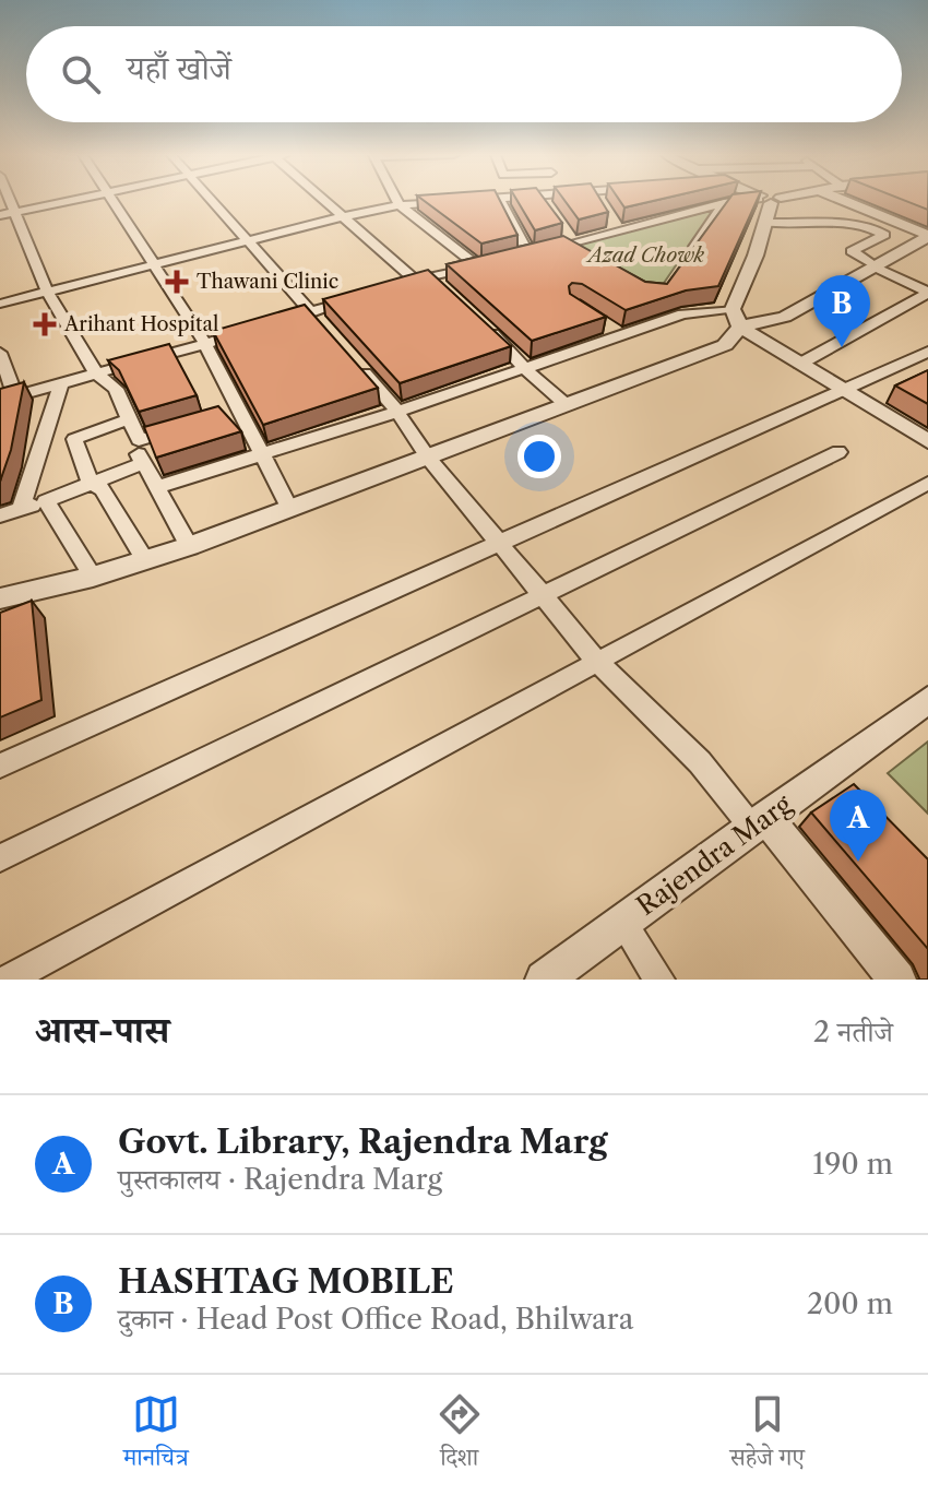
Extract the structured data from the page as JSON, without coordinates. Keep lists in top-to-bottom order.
{
  "streets": {
    "street": ["Rajendra Marg"]
  },
  "parks": ["Azad Chowk"],
  "places": {
    "health": ["Thawani Clinic", "Arihant Hospital"]
  },
  "page": {
    "search": "यहाँ खोजें",
    "pins": ["B", "A"],
    "heading": ["आस-पास", "2 नतीजे"],
    "list": [
      {
        "mark": "A",
        "name": "Govt. Library, Rajendra Marg",
        "note": "पुस्तकालय · Rajendra Marg",
        "value": "190 m"
      },
      {
        "mark": "B",
        "name": "HASHTAG MOBILE",
        "note": "दुकान · Head Post Office Road, Bhilwara",
        "value": "200 m"
      }
    ],
    "nav": ["मानचित्र", "दिशा", "सहेजे गए"]
  }
}
